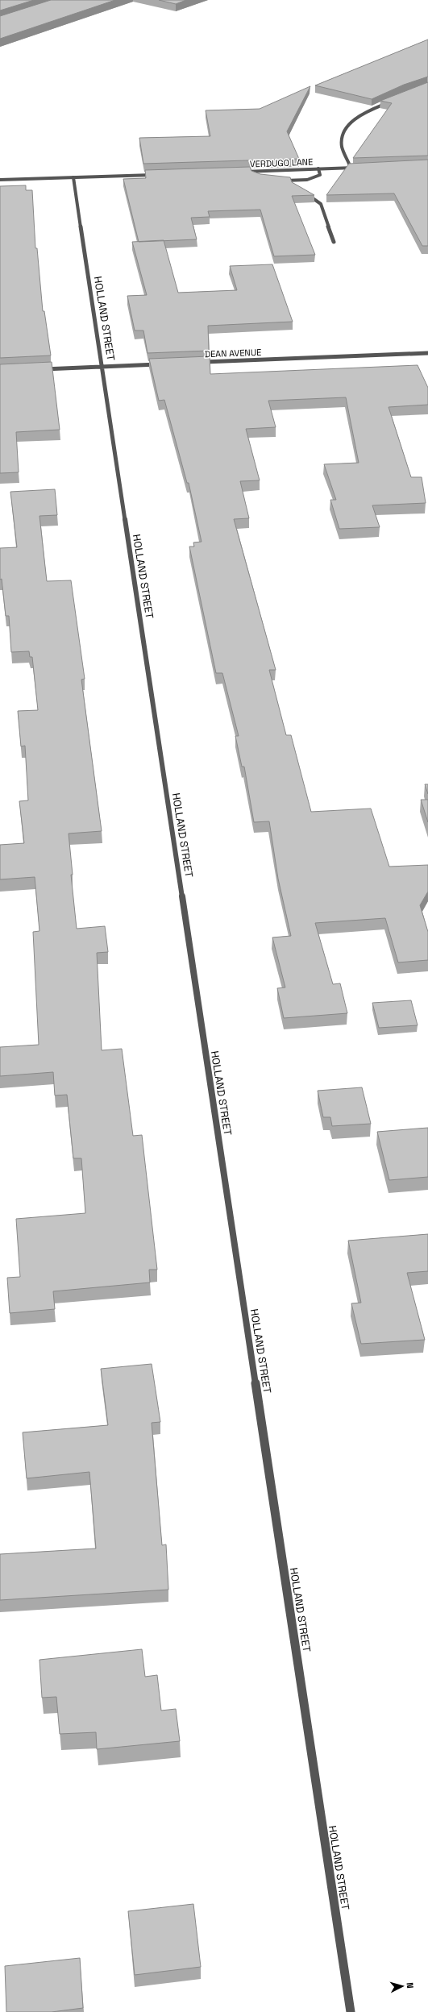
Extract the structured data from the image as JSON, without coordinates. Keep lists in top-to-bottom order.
{
  "streets": {
    "street": ["VERDUGO LANE", "HOLLAND STREET", "DEAN AVENUE"]
  },
  "north": "right"
}
